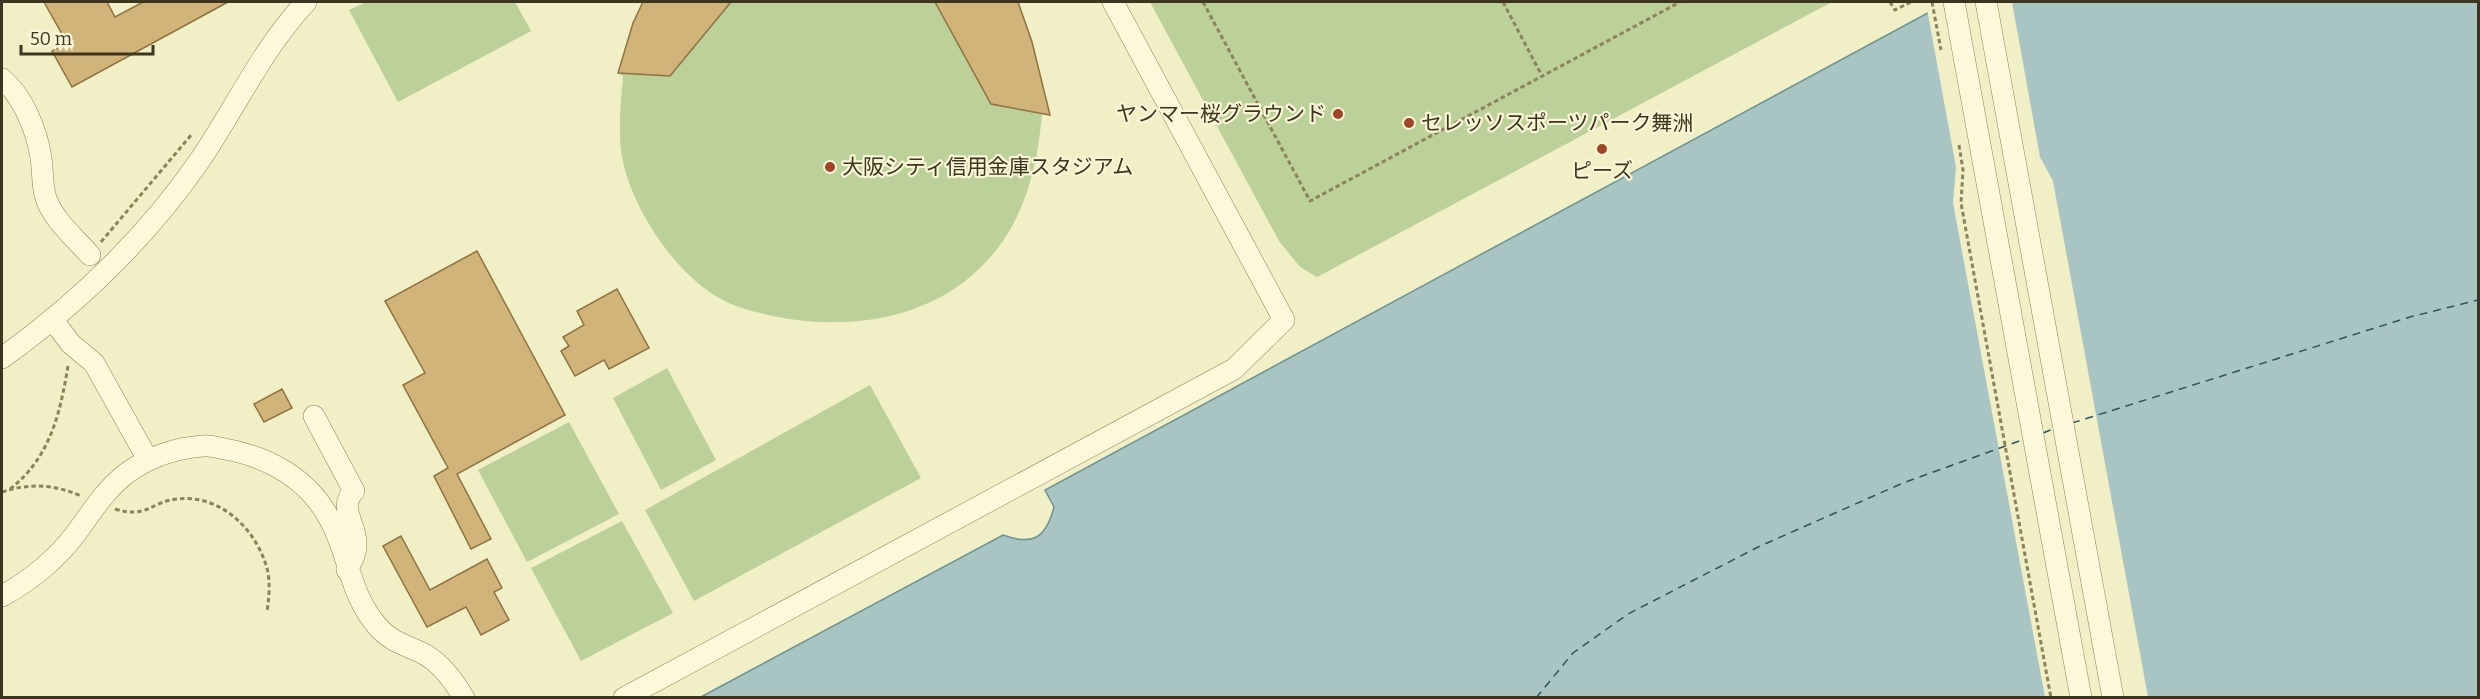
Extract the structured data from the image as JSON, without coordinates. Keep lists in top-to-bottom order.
{
  "places": [
    "ヤンマー桜グラウンド",
    "セレッソスポーツパーク舞洲",
    "ピーズ",
    "大阪シティ信用金庫スタジアム"
  ],
  "scale_bar": "50 m"
}
